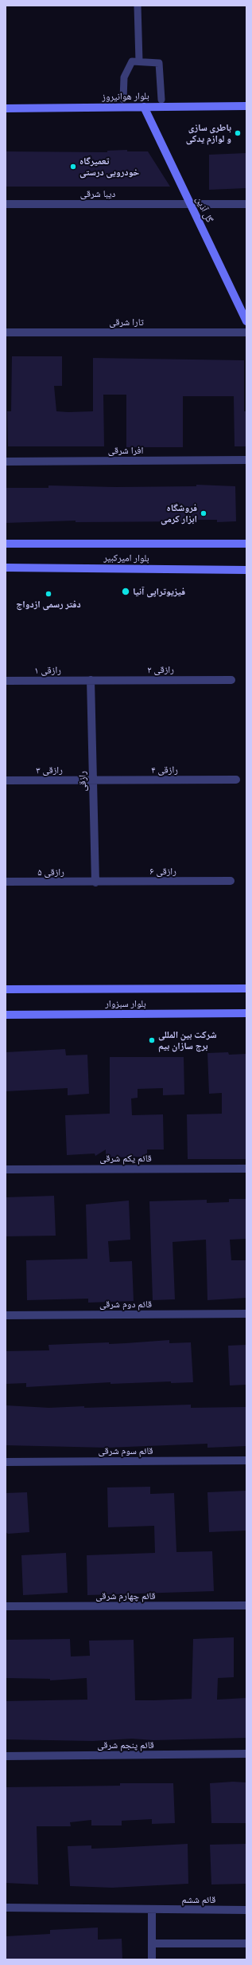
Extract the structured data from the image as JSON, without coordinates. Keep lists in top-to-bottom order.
{
  "streets": {
    "main road": [
      "بلوار هوانیروز",
      "گل آذین",
      "بلوار امیرکبیر",
      "بلوار سبزوار"
    ],
    "street": [
      "دیبا شرقی",
      "تارا شرقی",
      "افرا شرقی",
      "رازقی ۲",
      "رازقی ۱",
      "رازقی ۳",
      "رازقی ۴",
      "رازقی",
      "رازقی ۶",
      "رازقی ۵",
      "قائم یکم شرقی",
      "قائم دوم شرقی",
      "قائم سوم شرقی",
      "قائم چهارم شرقی",
      "قائم پنجم شرقی",
      "قائم ششم"
    ]
  },
  "crossings": [
    ["بلوار هوانیروز", "گل آذین"],
    ["دیبا شرقی", "گل آذین"],
    ["رازقی ۲", "رازقی ۱"],
    ["رازقی ۲", "رازقی"],
    ["رازقی ۱", "رازقی"],
    ["رازقی ۳", "رازقی ۴"],
    ["رازقی ۳", "رازقی"],
    ["رازقی ۴", "رازقی"],
    ["رازقی", "رازقی ۶"],
    ["رازقی", "رازقی ۵"],
    ["رازقی ۶", "رازقی ۵"]
  ],
  "places": [
    "باطری سازی و لوازم یدکی",
    "تعمیرگاه خودرویی درستی",
    "فروشگاه ابزار کرمی",
    "فیزیوتراپی آنیا",
    "دفتر رسمی ازدواج",
    "شرکت بین المللی برج سازان بیم"
  ]
}
